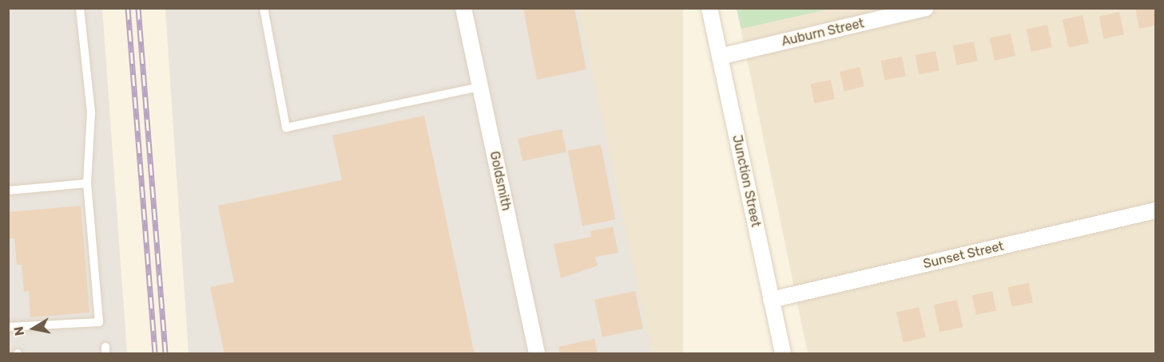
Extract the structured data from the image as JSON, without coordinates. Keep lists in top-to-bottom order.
{
  "streets": {
    "street": [
      "Auburn Street",
      "Goldsmith",
      "Junction Street",
      "Sunset Street"
    ]
  },
  "crossings": [
    ["Auburn Street", "Junction Street"],
    ["Junction Street", "Sunset Street"]
  ],
  "north": "left"
}
